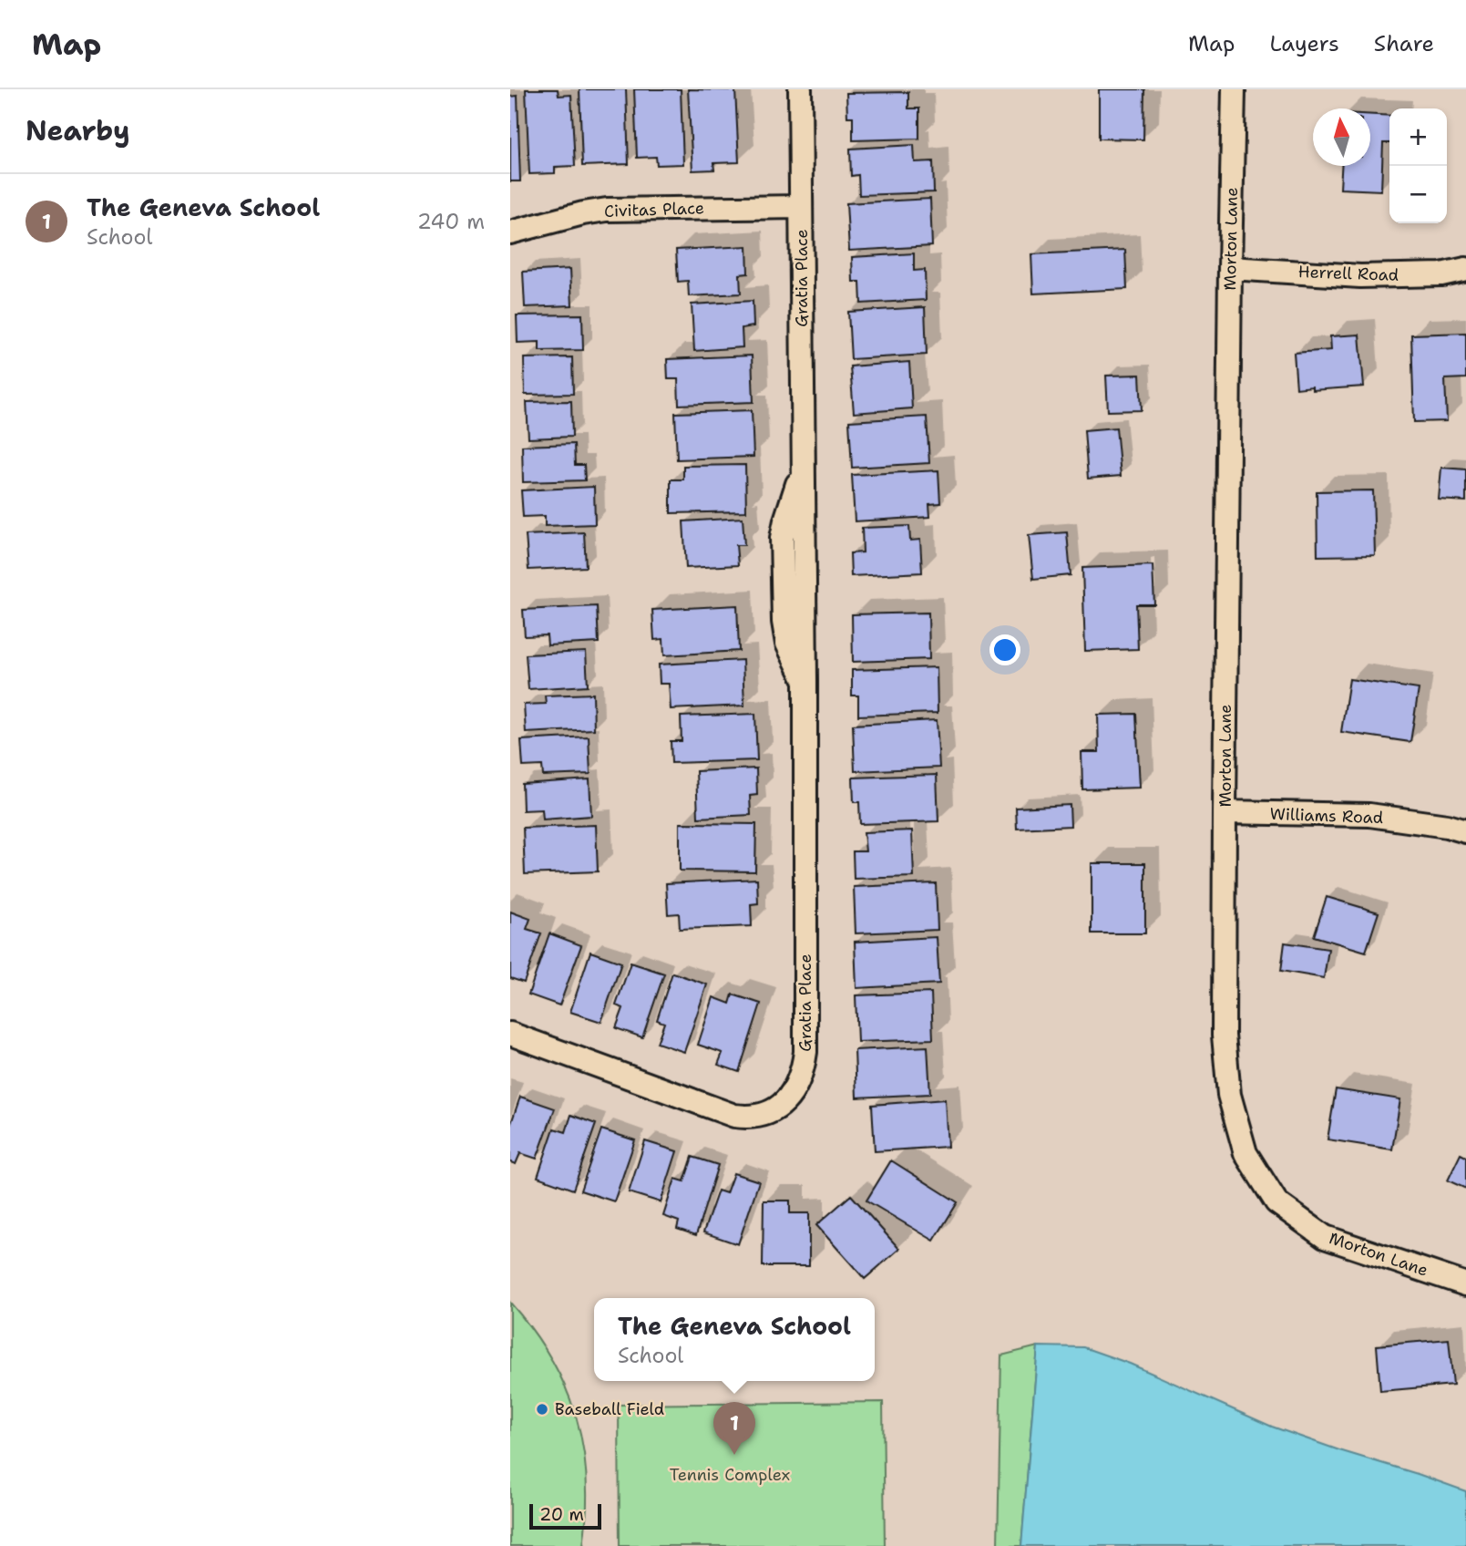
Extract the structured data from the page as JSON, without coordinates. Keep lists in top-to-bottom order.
{
  "streets": {
    "street": [
      "Civitas Place",
      "Morton Lane",
      "Herrell Road",
      "Gratia Place",
      "Williams Road"
    ]
  },
  "crossings": [
    ["Civitas Place", "Gratia Place"],
    ["Morton Lane", "Herrell Road"],
    ["Morton Lane", "Williams Road"]
  ],
  "parks": ["Tennis Complex"],
  "places": ["Baseball Field"],
  "scale_bar": "20 m",
  "north": "top",
  "page": {
    "header": "Map",
    "nav": ["Map", "Layers", "Share"],
    "heading": "Nearby",
    "map_buttons": ["+", "−"],
    "list": [
      {
        "mark": "1",
        "name": "The Geneva School",
        "note": "School",
        "value": "240 m"
      }
    ],
    "popup": ["The Geneva School", "School"],
    "pins": "1",
    "scale": "20 m"
  }
}
